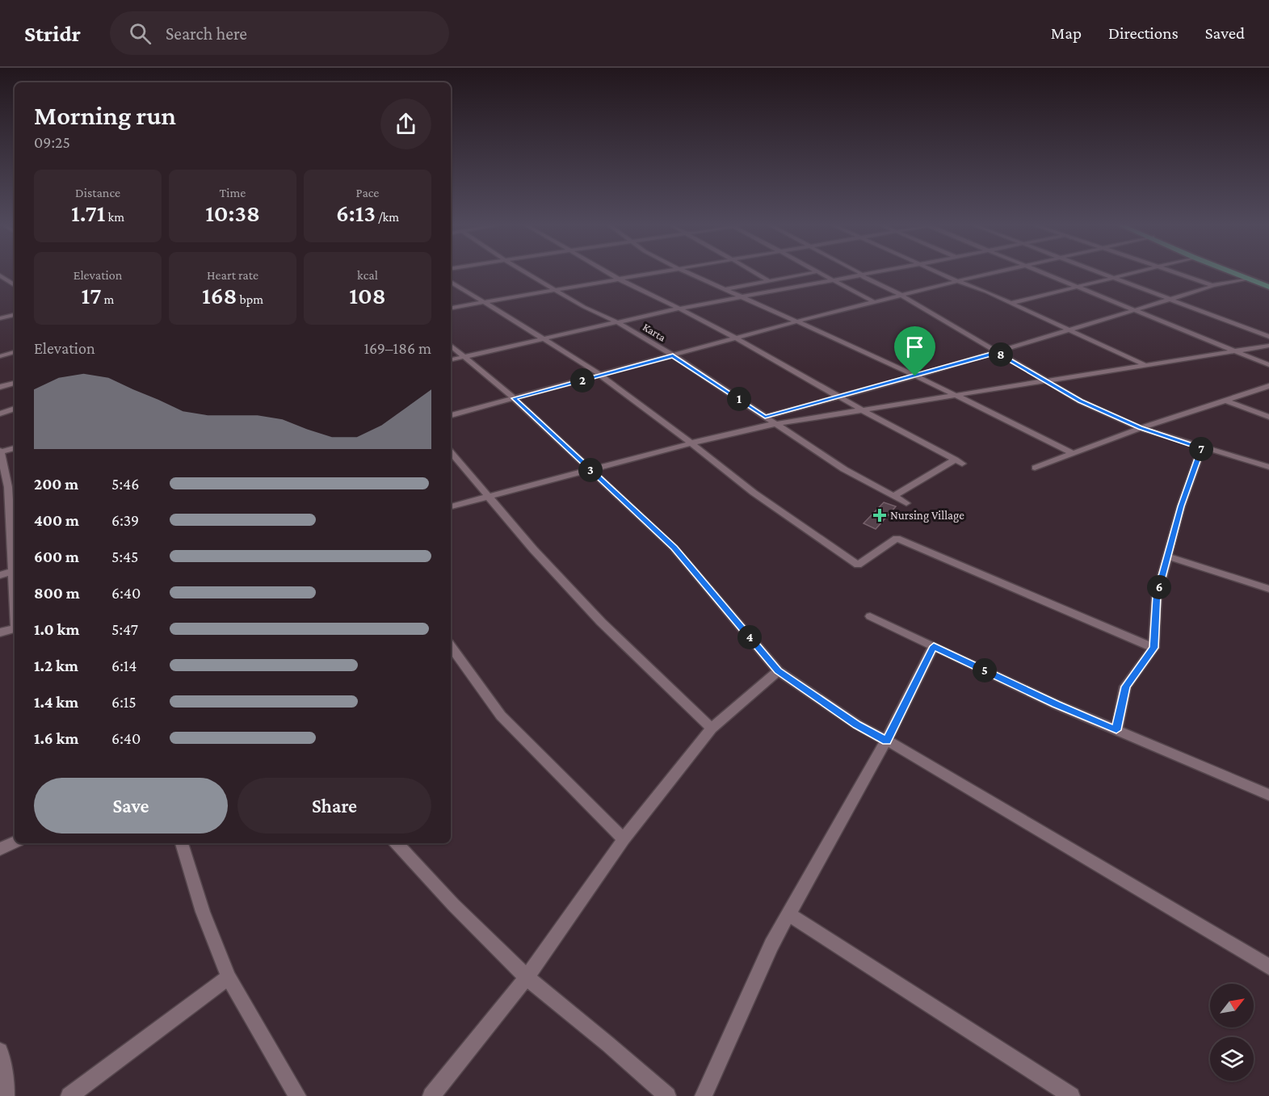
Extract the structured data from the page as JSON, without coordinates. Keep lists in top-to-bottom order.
{
  "streets": {
    "street": ["Karta"]
  },
  "places": {
    "health": ["Nursing Village"]
  },
  "north": "top right",
  "page": {
    "header": "Stridr",
    "search": "Search here",
    "nav": ["Map", "Directions", "Saved"],
    "heading": ["Morning run", "09:25"],
    "stats": [
      ["Distance", "1.71 km"],
      ["Time", "10:38"],
      ["Pace", "6:13 /km"],
      ["Elevation", "17 m"],
      ["Heart rate", "168 bpm"],
      ["kcal", "108"]
    ],
    "chart": ["Elevation", "169–186 m"],
    "pins": [
      "8",
      "2",
      "1",
      "7",
      "3",
      "6",
      "4",
      "5"
    ],
    "list": [
      {
        "name": "200 m",
        "note": "5:46"
      },
      {
        "name": "400 m",
        "note": "6:39"
      },
      {
        "name": "600 m",
        "note": "5:45"
      },
      {
        "name": "800 m",
        "note": "6:40"
      },
      {
        "name": "1.0 km",
        "note": "5:47"
      },
      {
        "name": "1.2 km",
        "note": "6:14"
      },
      {
        "name": "1.4 km",
        "note": "6:15"
      },
      {
        "name": "1.6 km",
        "note": "6:40"
      }
    ],
    "buttons": ["Save", "Share"]
  }
}
